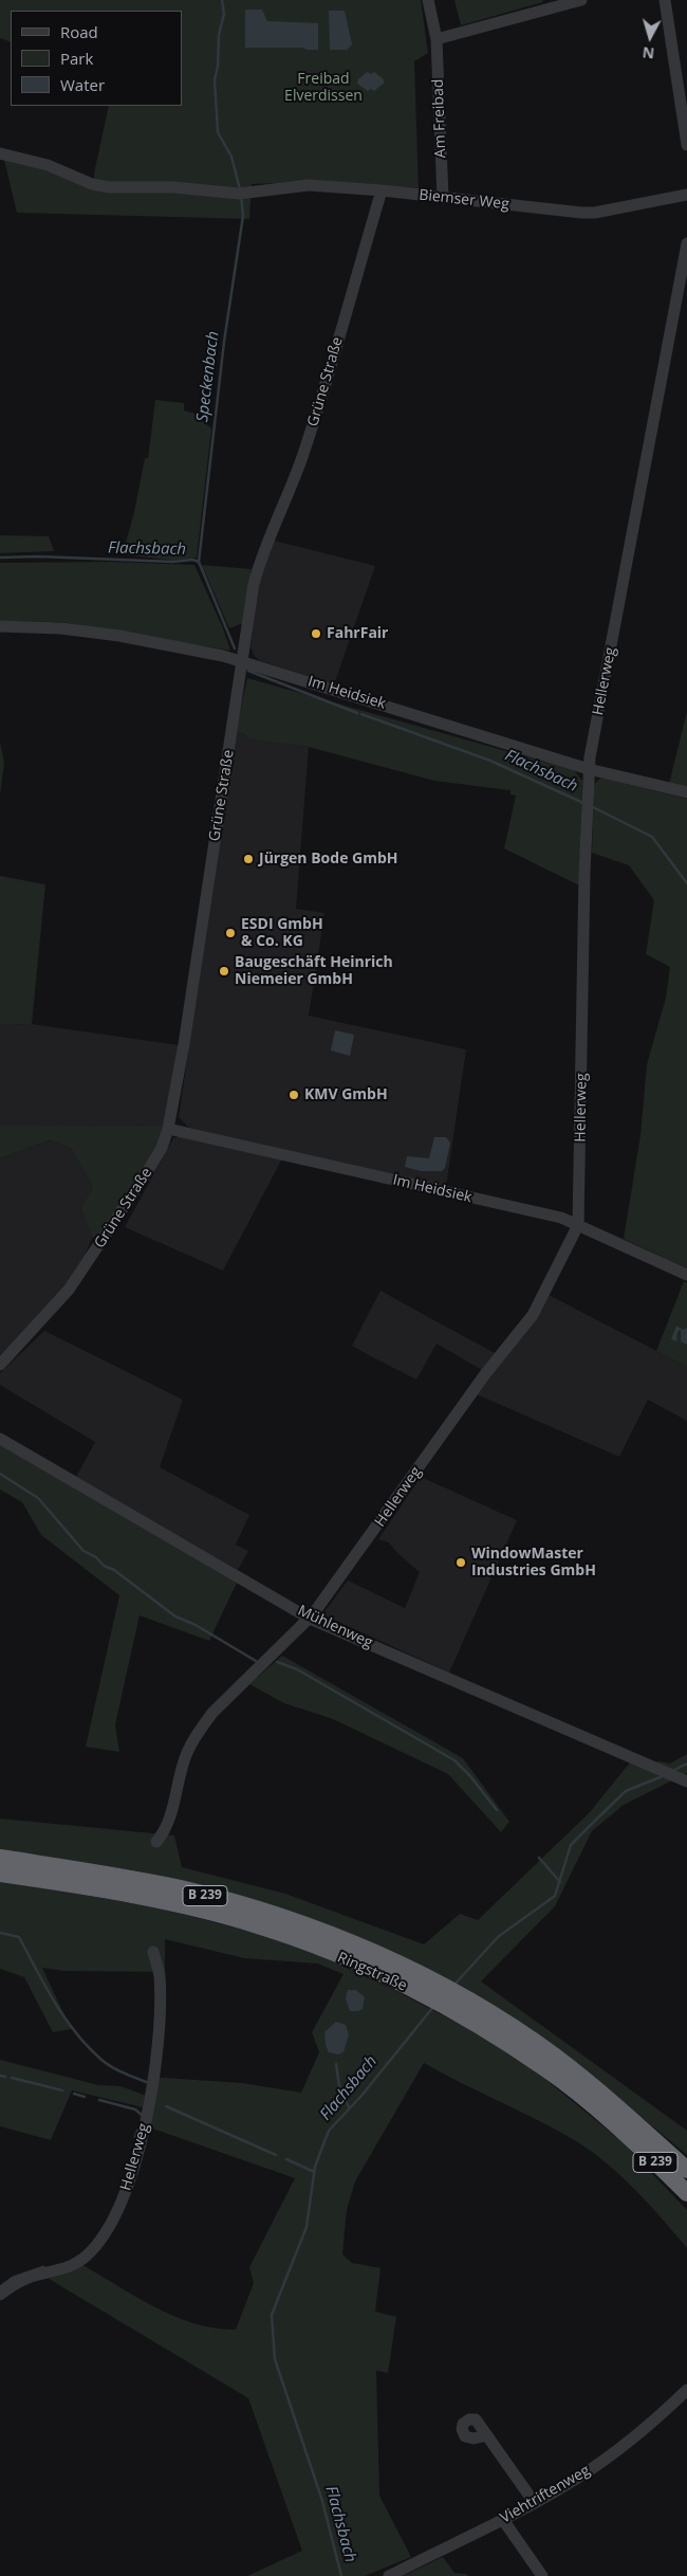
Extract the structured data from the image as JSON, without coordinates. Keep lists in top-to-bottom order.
{
  "streets": {
    "highway": ["B 239", "Ringstraße"],
    "street": [
      "Am Freibad",
      "Biemser Weg",
      "Grüne Straße",
      "Hellerweg",
      "Im Heidsiek",
      "Mühlenweg",
      "Viehtriftenweg"
    ]
  },
  "crossings": [
    ["Am Freibad", "Biemser Weg"],
    ["Biemser Weg", "Grüne Straße"],
    ["Grüne Straße", "Im Heidsiek"],
    ["Hellerweg", "Im Heidsiek"],
    ["Hellerweg", "Mühlenweg"]
  ],
  "water": ["Speckenbach", "Flachsbach"],
  "parks": ["Freibad Elverdissen"],
  "places": [
    "FahrFair",
    "Jürgen Bode GmbH",
    "ESDI GmbH & Co. KG",
    "Baugeschäft Heinrich Niemeier GmbH",
    "KMV GmbH",
    "WindowMaster Industries GmbH"
  ],
  "legend": ["Road", "Park", "Water"],
  "north": "bottom"
}
